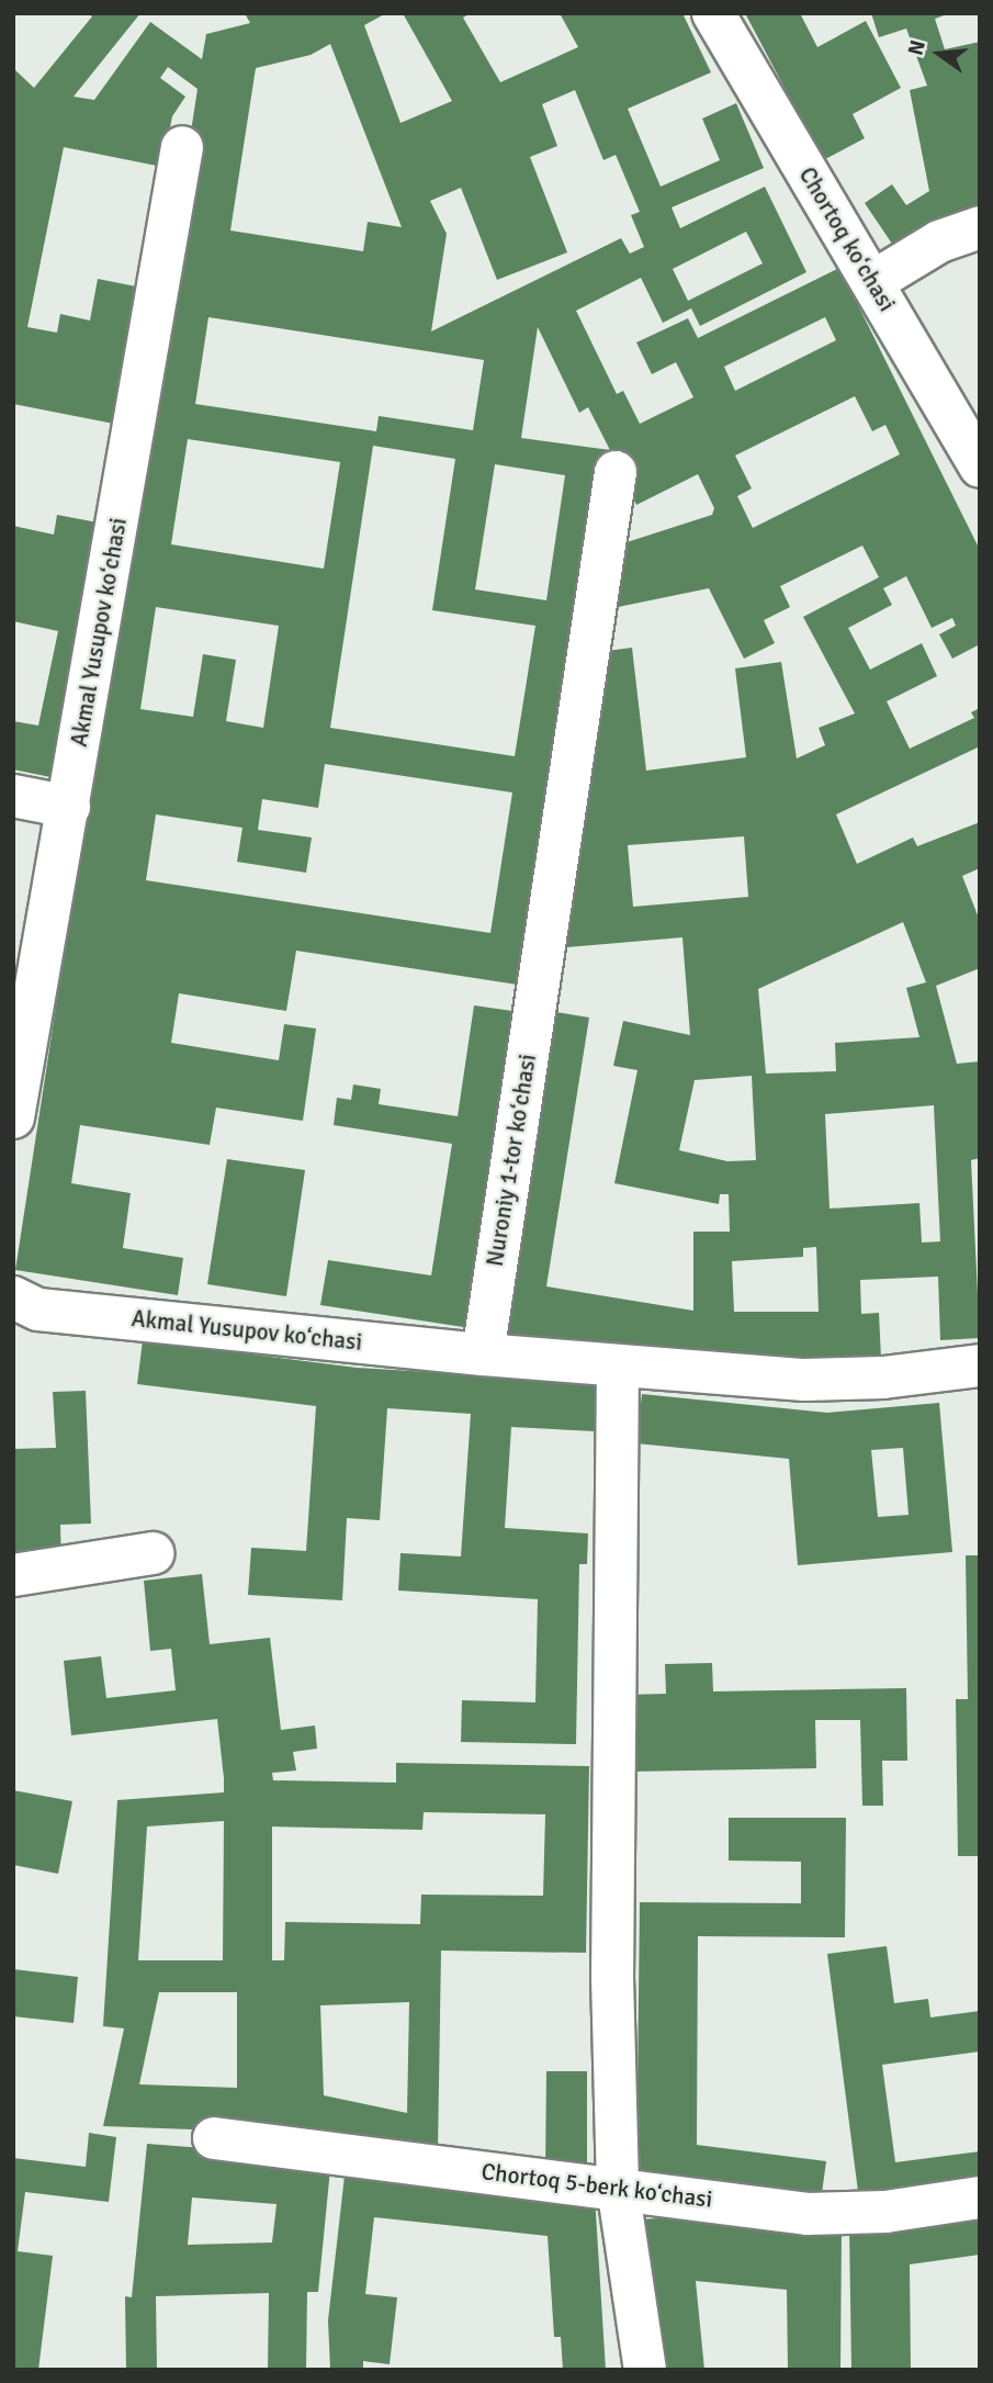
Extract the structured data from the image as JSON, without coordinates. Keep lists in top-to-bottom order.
{
  "streets": {
    "street": [
      "Chortoq koʻchasi",
      "Akmal Yusupov koʻchasi",
      "Nuroniy 1-tor koʻchasi",
      "Chortoq 5-berk koʻchasi"
    ]
  },
  "crossings": [
    ["Akmal Yusupov koʻchasi", "Nuroniy 1-tor koʻchasi"]
  ],
  "north": "left"
}
